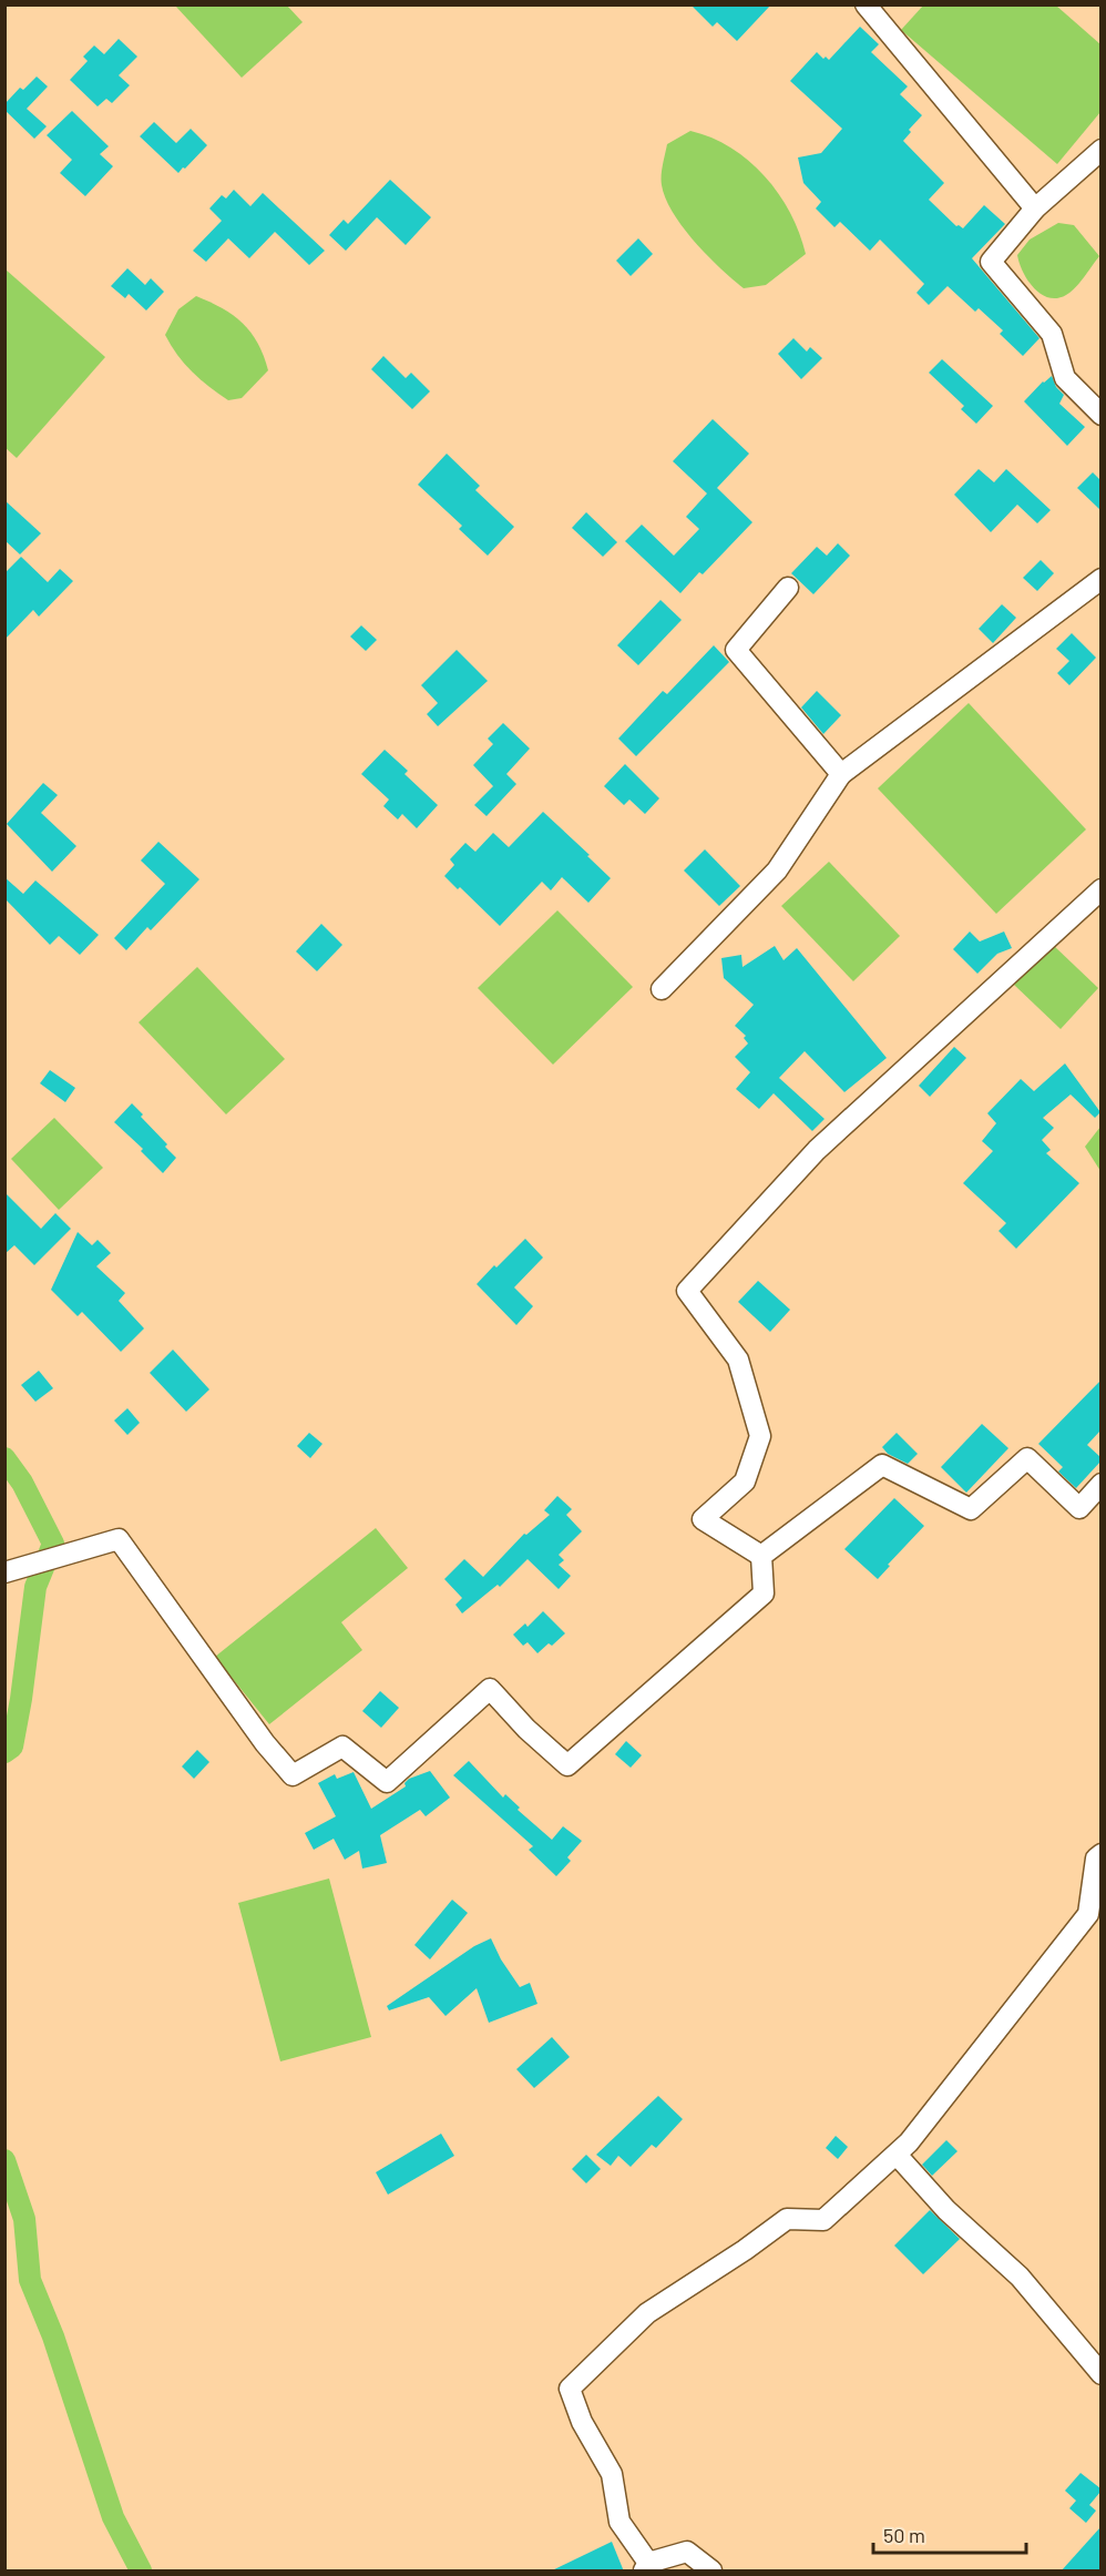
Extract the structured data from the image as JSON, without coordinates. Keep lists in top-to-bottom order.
{
  "scale_bar": "50 m"
}
